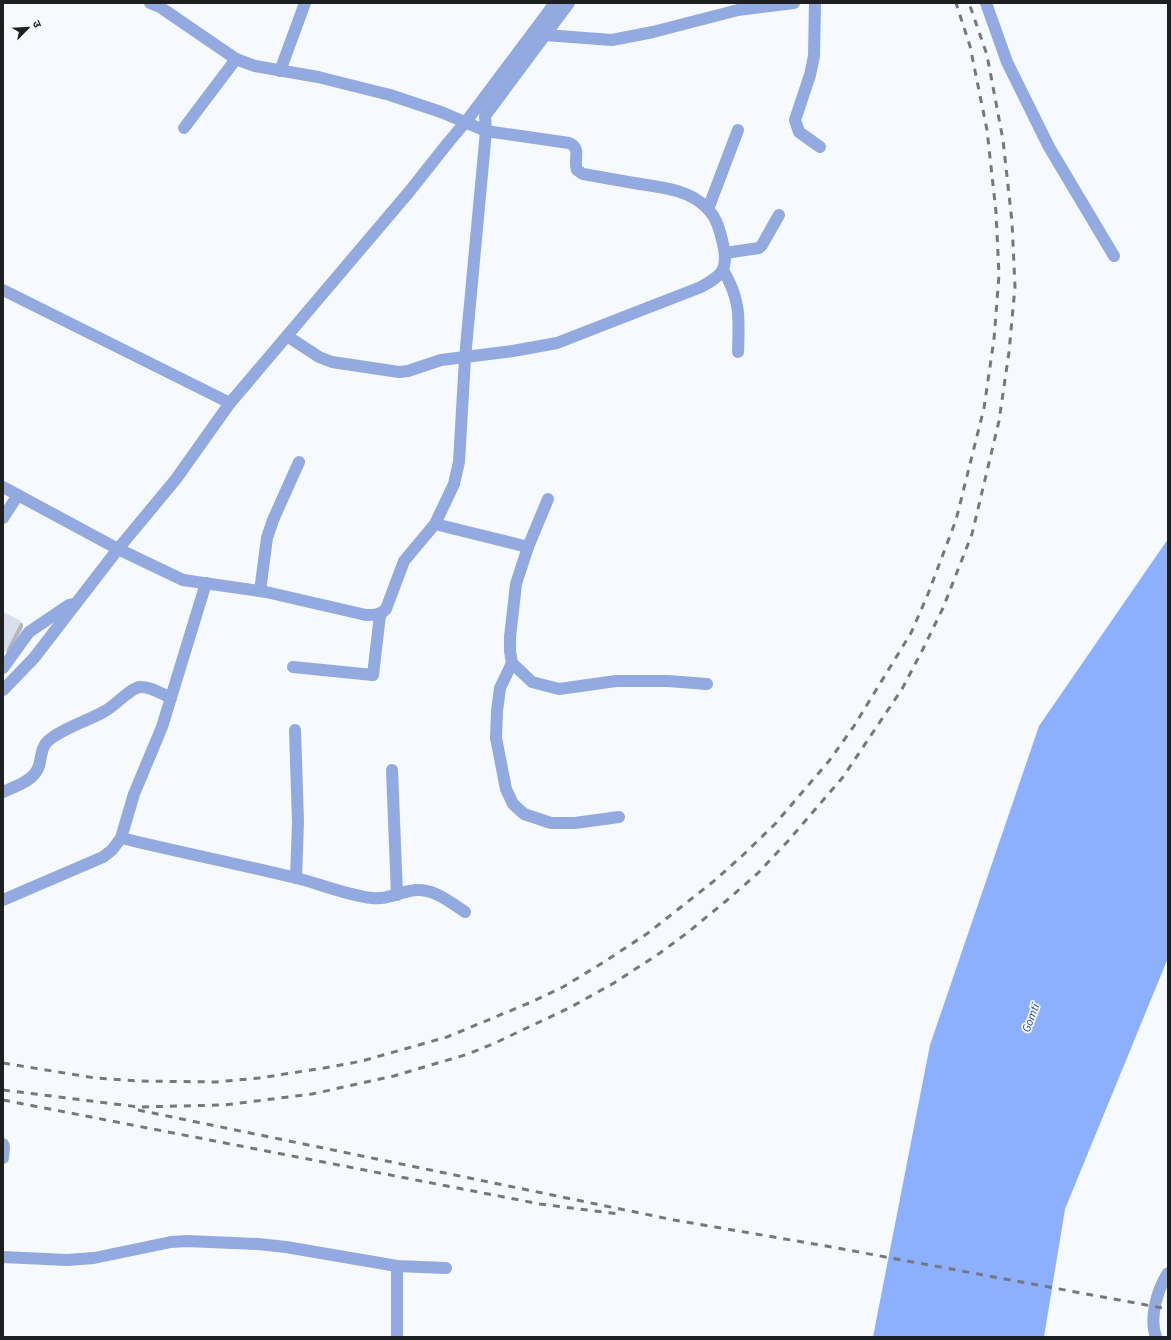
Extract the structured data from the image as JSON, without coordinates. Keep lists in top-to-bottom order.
{
  "water": ["Gomtī"],
  "north": "top right"
}
